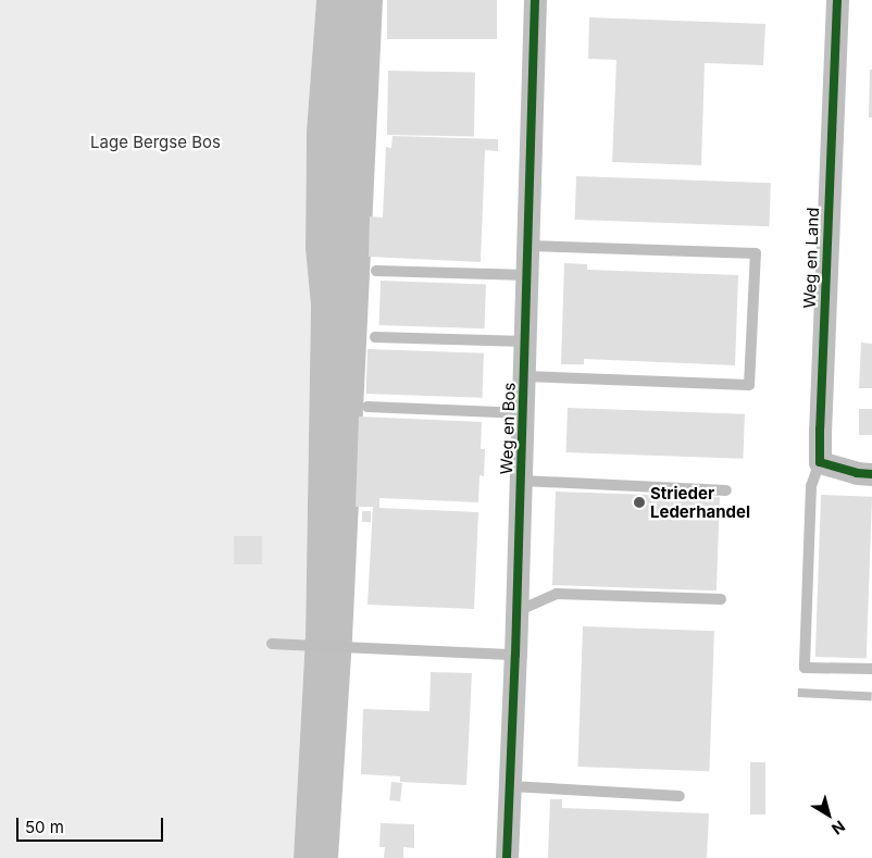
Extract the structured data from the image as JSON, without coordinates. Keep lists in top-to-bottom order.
{
  "streets": {
    "street": ["Weg en Land", "Weg en Bos"]
  },
  "parks": ["Lage Bergse Bos"],
  "places": ["Strieder Lederhandel"],
  "scale_bar": "50 m",
  "north": "bottom right"
}
